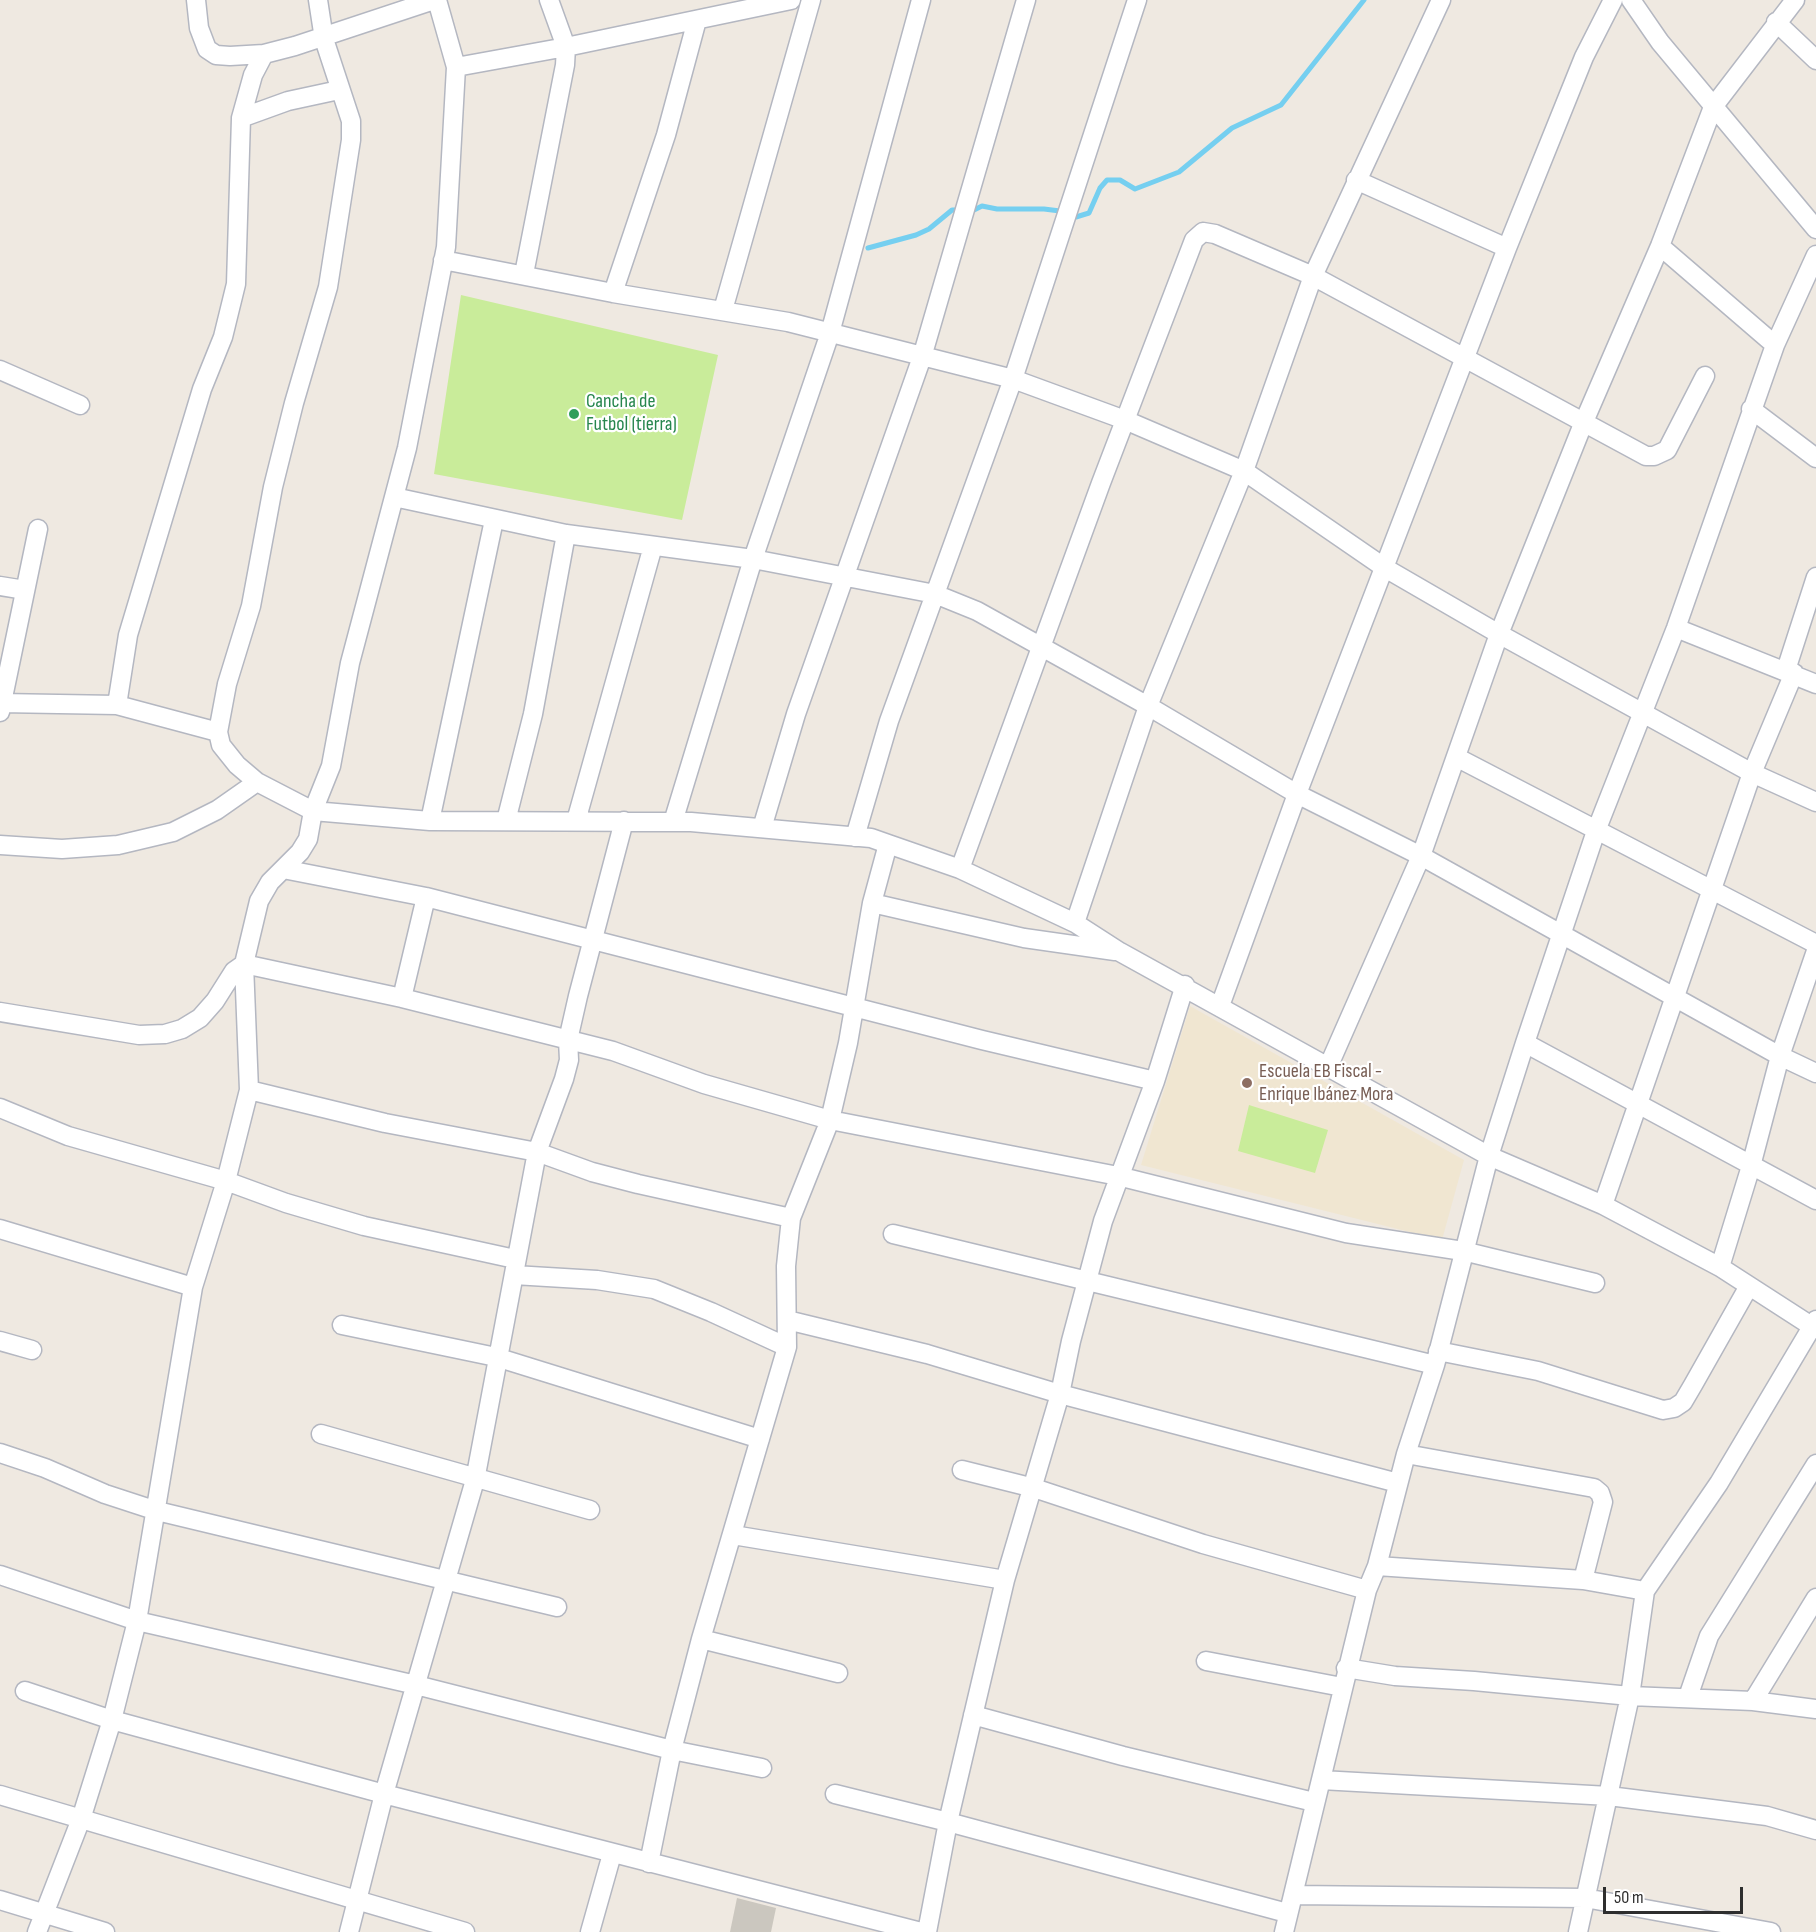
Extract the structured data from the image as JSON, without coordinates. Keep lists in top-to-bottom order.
{
  "places": ["Cancha de Futbol (tierra)", "Escuela EB Fiscal - Enrique Ibánez Mora"],
  "scale_bar": "50 m"
}
